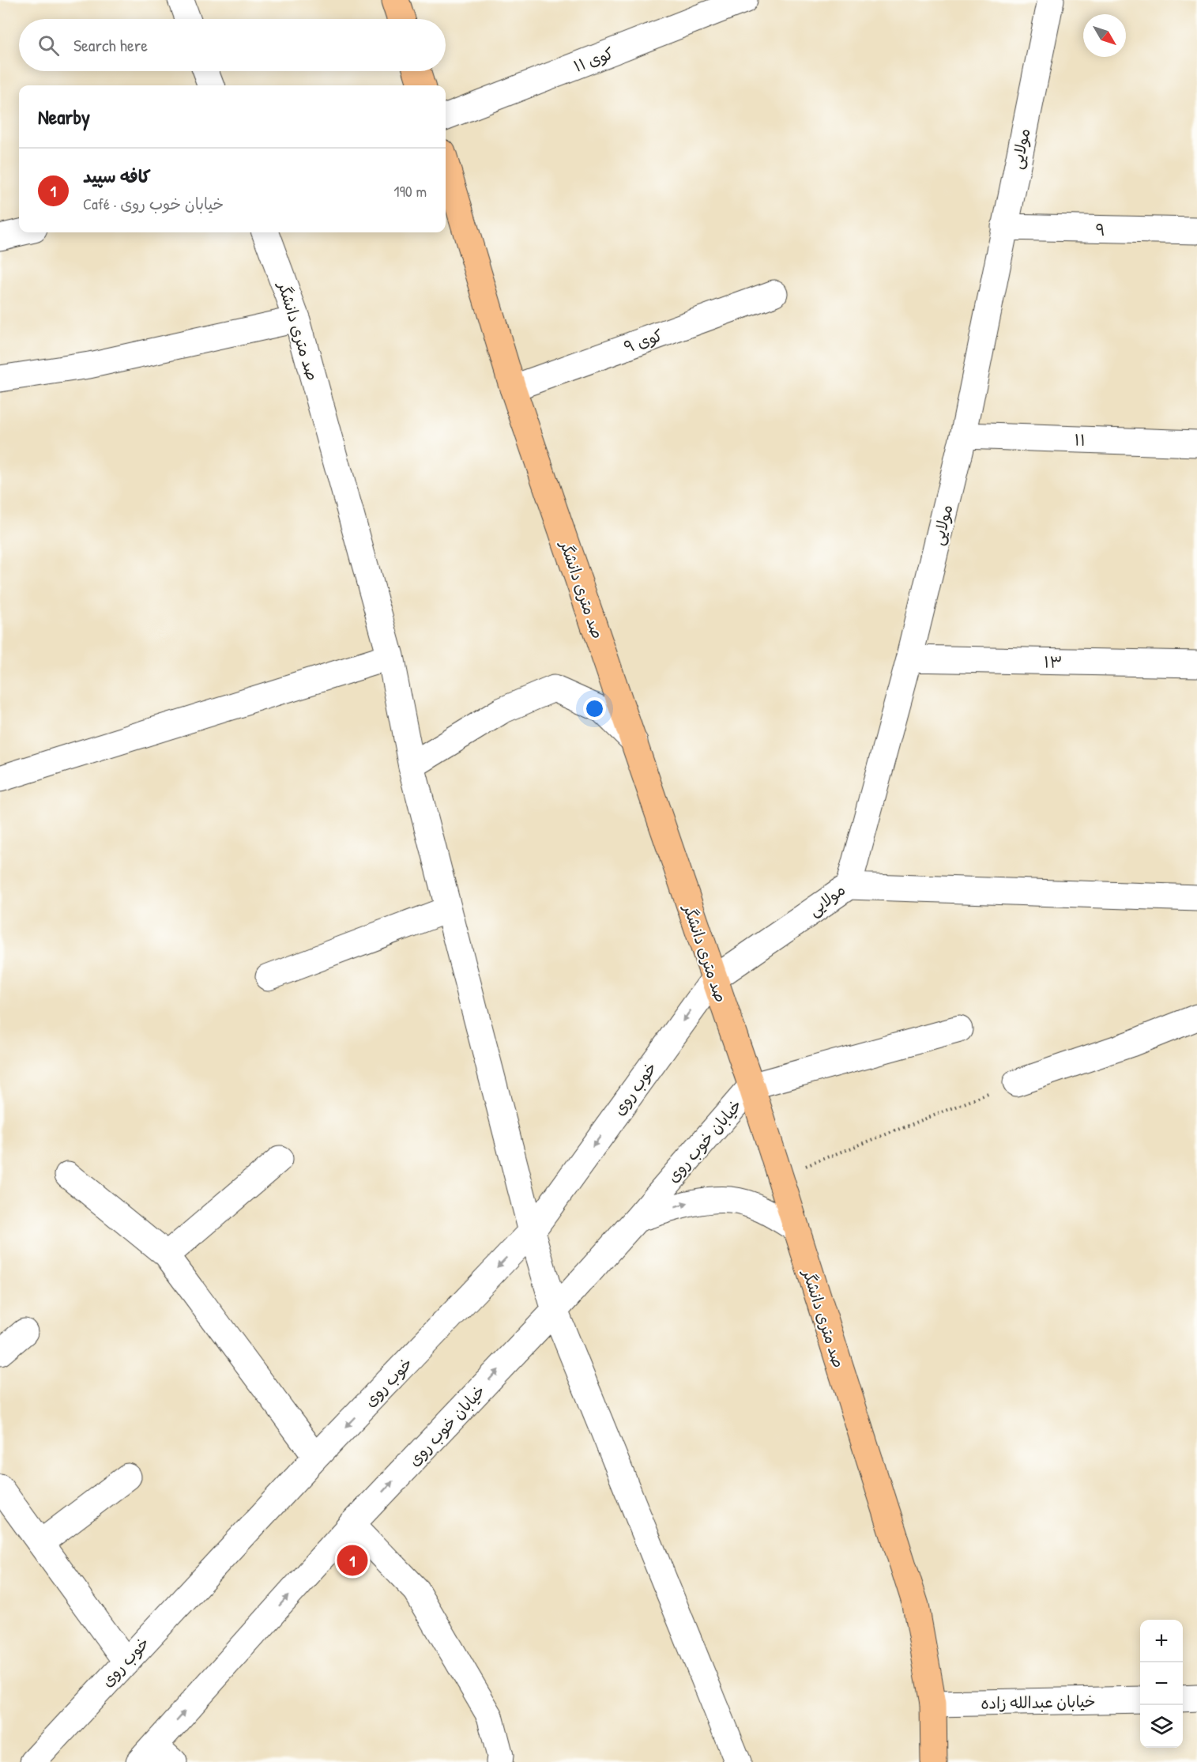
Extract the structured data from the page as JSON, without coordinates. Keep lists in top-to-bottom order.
{
  "streets": {
    "main road": ["صد متری دانشگر"],
    "street": [
      "کوی ۱۱",
      "مولایی",
      "۹",
      "کوی ۹",
      "۱۱",
      "۱۳",
      "خوب روی",
      "خیابان خوب روی",
      "خیابان عبدالله زاده"
    ]
  },
  "crossings": [
    ["مولایی", "۹"],
    ["مولایی", "صد متری دانشگر"],
    ["مولایی", "۱۱"],
    ["مولایی", "۱۳"],
    ["مولایی", "خوب روی"],
    ["صد متری دانشگر", "کوی ۹"],
    ["صد متری دانشگر", "خوب روی"],
    ["صد متری دانشگر", "خیابان خوب روی"],
    ["صد متری دانشگر", "خیابان عبدالله زاده"]
  ],
  "one_way": ["خوب روی", "خیابان خوب روی"],
  "north": "bottom right",
  "page": {
    "search": "Search here",
    "heading": "Nearby",
    "list": [
      {
        "mark": "1",
        "name": "کافه سپید",
        "note": "Café · خیابان خوب روی",
        "value": "190 m"
      }
    ],
    "pins": "1",
    "map_buttons": ["+", "−"]
  }
}
